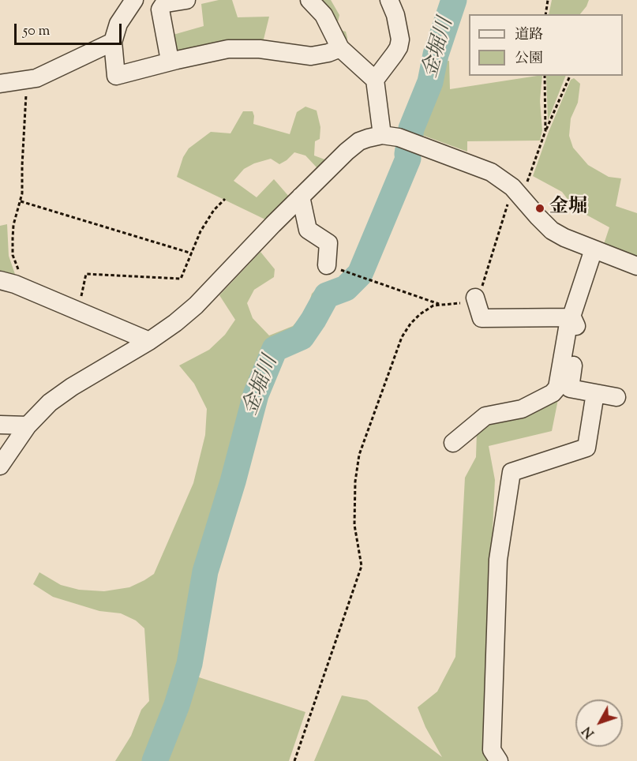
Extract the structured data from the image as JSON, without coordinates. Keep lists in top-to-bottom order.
{
  "water": ["金堀川"],
  "places": ["金堀"],
  "legend": ["道路", "公園"],
  "scale_bar": "50 m",
  "north": "bottom left"
}
